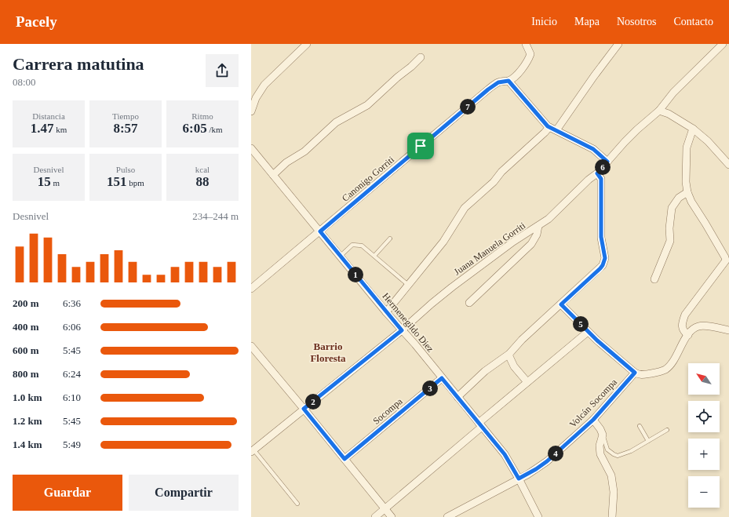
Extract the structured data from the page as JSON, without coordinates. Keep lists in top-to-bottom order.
{
  "streets": {
    "street": [
      "Canonigo Gorriti",
      "Juana Manuela Gorriti",
      "Hermenegildo Diez",
      "Volcán Socompa",
      "Socompa"
    ]
  },
  "crossings": [
    ["Canonigo Gorriti", "Hermenegildo Diez"],
    ["Juana Manuela Gorriti", "Hermenegildo Diez"],
    ["Hermenegildo Diez", "Volcán Socompa"],
    ["Hermenegildo Diez", "Socompa"]
  ],
  "districts": ["Barrio Floresta"],
  "north": "top left",
  "page": {
    "header": "Pacely",
    "nav": [
      "Inicio",
      "Mapa",
      "Nosotros",
      "Contacto"
    ],
    "heading": ["Carrera matutina", "08:00"],
    "stats": [
      ["Distancia", "1.47 km"],
      ["Tiempo", "8:57"],
      ["Ritmo", "6:05 /km"],
      ["Desnivel", "15 m"],
      ["Pulso", "151 bpm"],
      ["kcal", "88"]
    ],
    "pins": [
      "7",
      "6",
      "1",
      "5",
      "3",
      "2",
      "4"
    ],
    "chart": ["Desnivel", "234–244 m"],
    "list": [
      {
        "name": "200 m",
        "note": "6:36"
      },
      {
        "name": "400 m",
        "note": "6:06"
      },
      {
        "name": "600 m",
        "note": "5:45"
      },
      {
        "name": "800 m",
        "note": "6:24"
      },
      {
        "name": "1.0 km",
        "note": "6:10"
      },
      {
        "name": "1.2 km",
        "note": "5:45"
      },
      {
        "name": "1.4 km",
        "note": "5:49"
      }
    ],
    "map_buttons": ["+", "−"],
    "buttons": ["Guardar", "Compartir"]
  }
}
